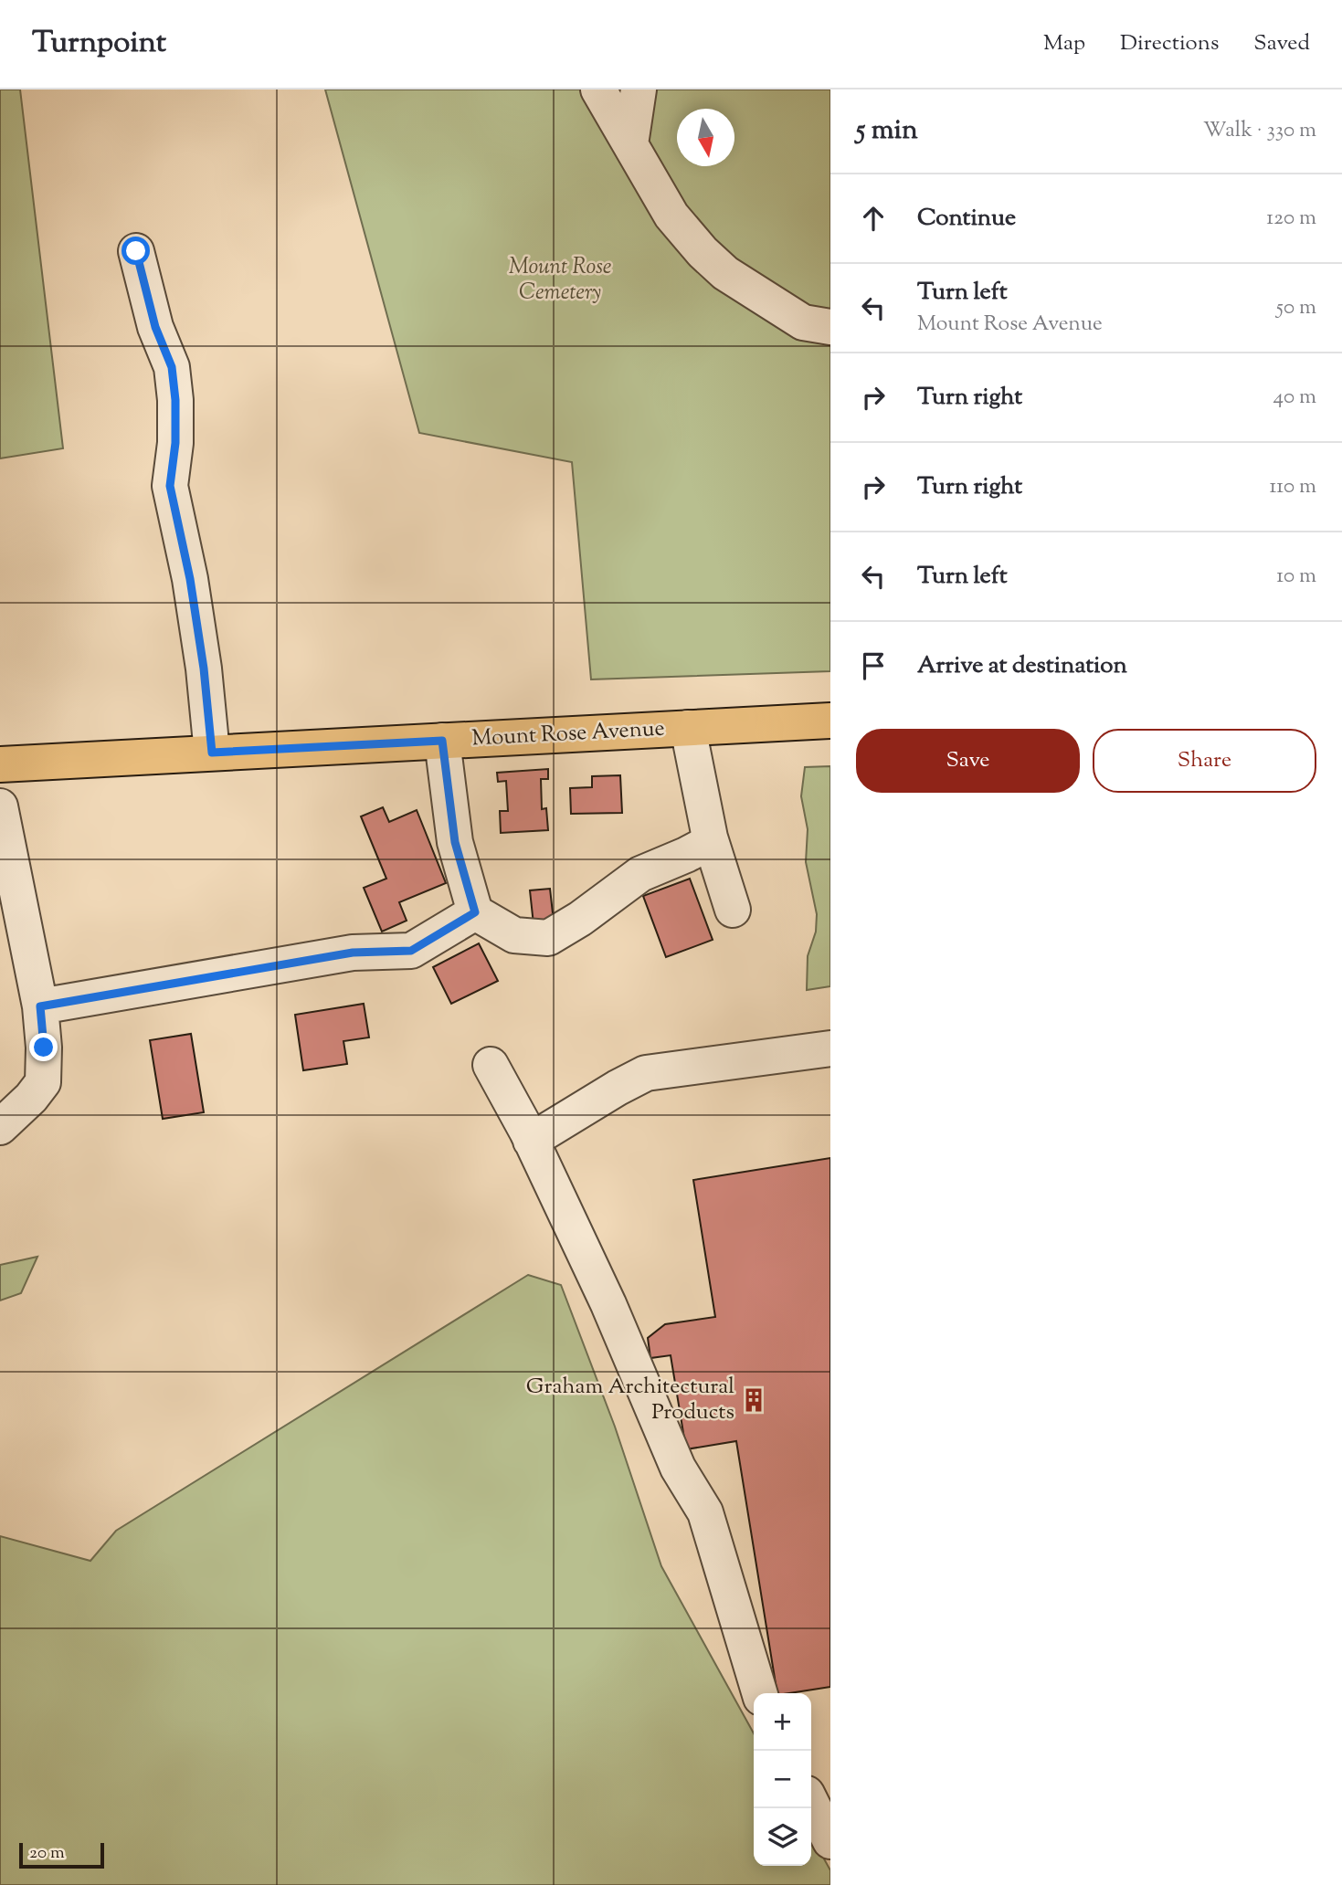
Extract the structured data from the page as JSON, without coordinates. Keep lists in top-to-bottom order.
{
  "streets": {
    "main road": ["Mount Rose Avenue"]
  },
  "parks": ["Mount Rose Cemetery"],
  "places": {
    "building": ["Graham Architectural Products"]
  },
  "scale_bar": "20 m",
  "north": "bottom",
  "page": {
    "header": "Turnpoint",
    "nav": ["Map", "Directions", "Saved"],
    "heading": ["5 min", "Walk · 330 m"],
    "list": [
      ["Continue", "120 m"],
      ["Turn left", "Mount Rose Avenue", "50 m"],
      ["Turn right", "40 m"],
      ["Turn right", "110 m"],
      ["Turn left", "10 m"],
      "Arrive at destination"
    ],
    "buttons": ["Save", "Share"],
    "map_buttons": ["+", "−"],
    "scale": "20 m"
  }
}
